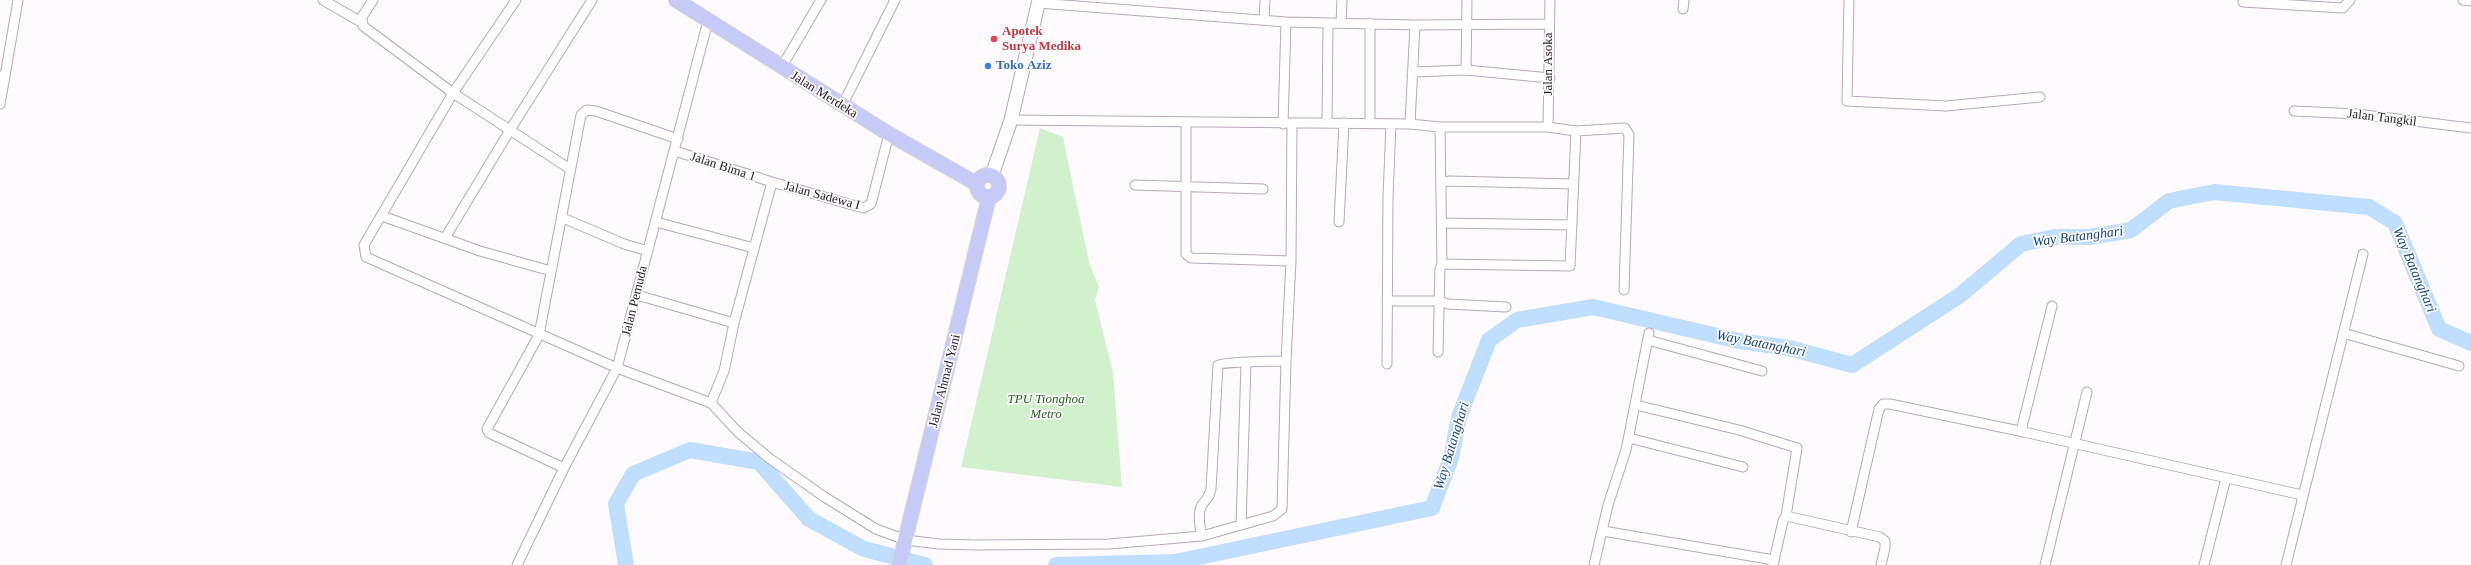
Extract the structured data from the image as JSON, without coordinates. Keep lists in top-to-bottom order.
{
  "streets": {
    "main road": ["Jalan Merdeka", "Jalan Ahmad Yani"],
    "street": [
      "Jalan Asoka",
      "Jalan Tangkil",
      "Jalan Bima 1",
      "Jalan Sadewa I",
      "Jalan Pemuda"
    ]
  },
  "crossings": [
    ["Jalan Merdeka", "Jalan Sadewa I"],
    ["Jalan Merdeka", "Jalan Pemuda"],
    ["Jalan Merdeka", "Jalan Ahmad Yani"],
    ["Jalan Bima 1", "Jalan Sadewa I"],
    ["Jalan Bima 1", "Jalan Pemuda"]
  ],
  "water": ["Way Batanghari"],
  "parks": ["TPU Tionghoa Metro"],
  "places": ["Apotek Surya Medika", "Toko Aziz"]
}
